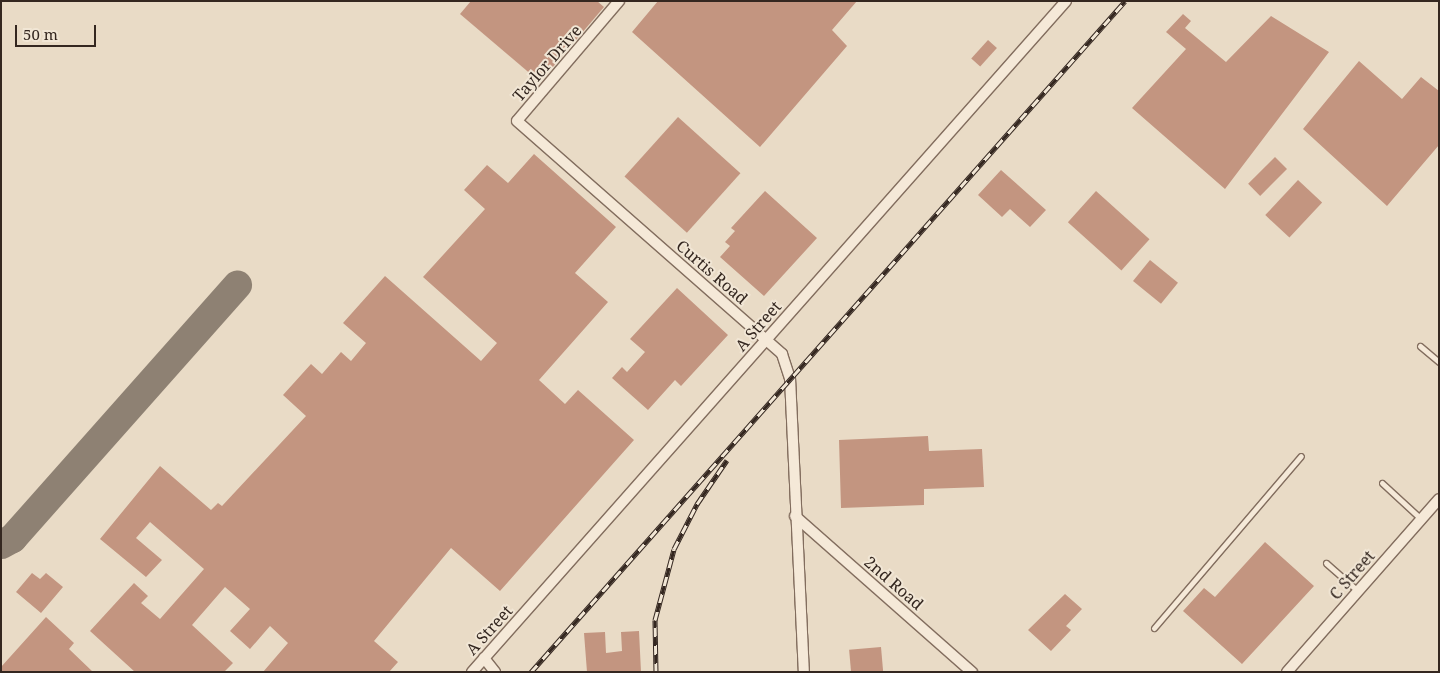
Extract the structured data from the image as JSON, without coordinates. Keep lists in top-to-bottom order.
{
  "streets": {
    "street": [
      "Taylor Drive",
      "Curtis Road",
      "A Street",
      "C Street",
      "2nd Road"
    ]
  },
  "crossings": [
    ["Taylor Drive", "Curtis Road"],
    ["Curtis Road", "A Street"],
    ["Curtis Road", "2nd Road"]
  ],
  "scale_bar": "50 m"
}
